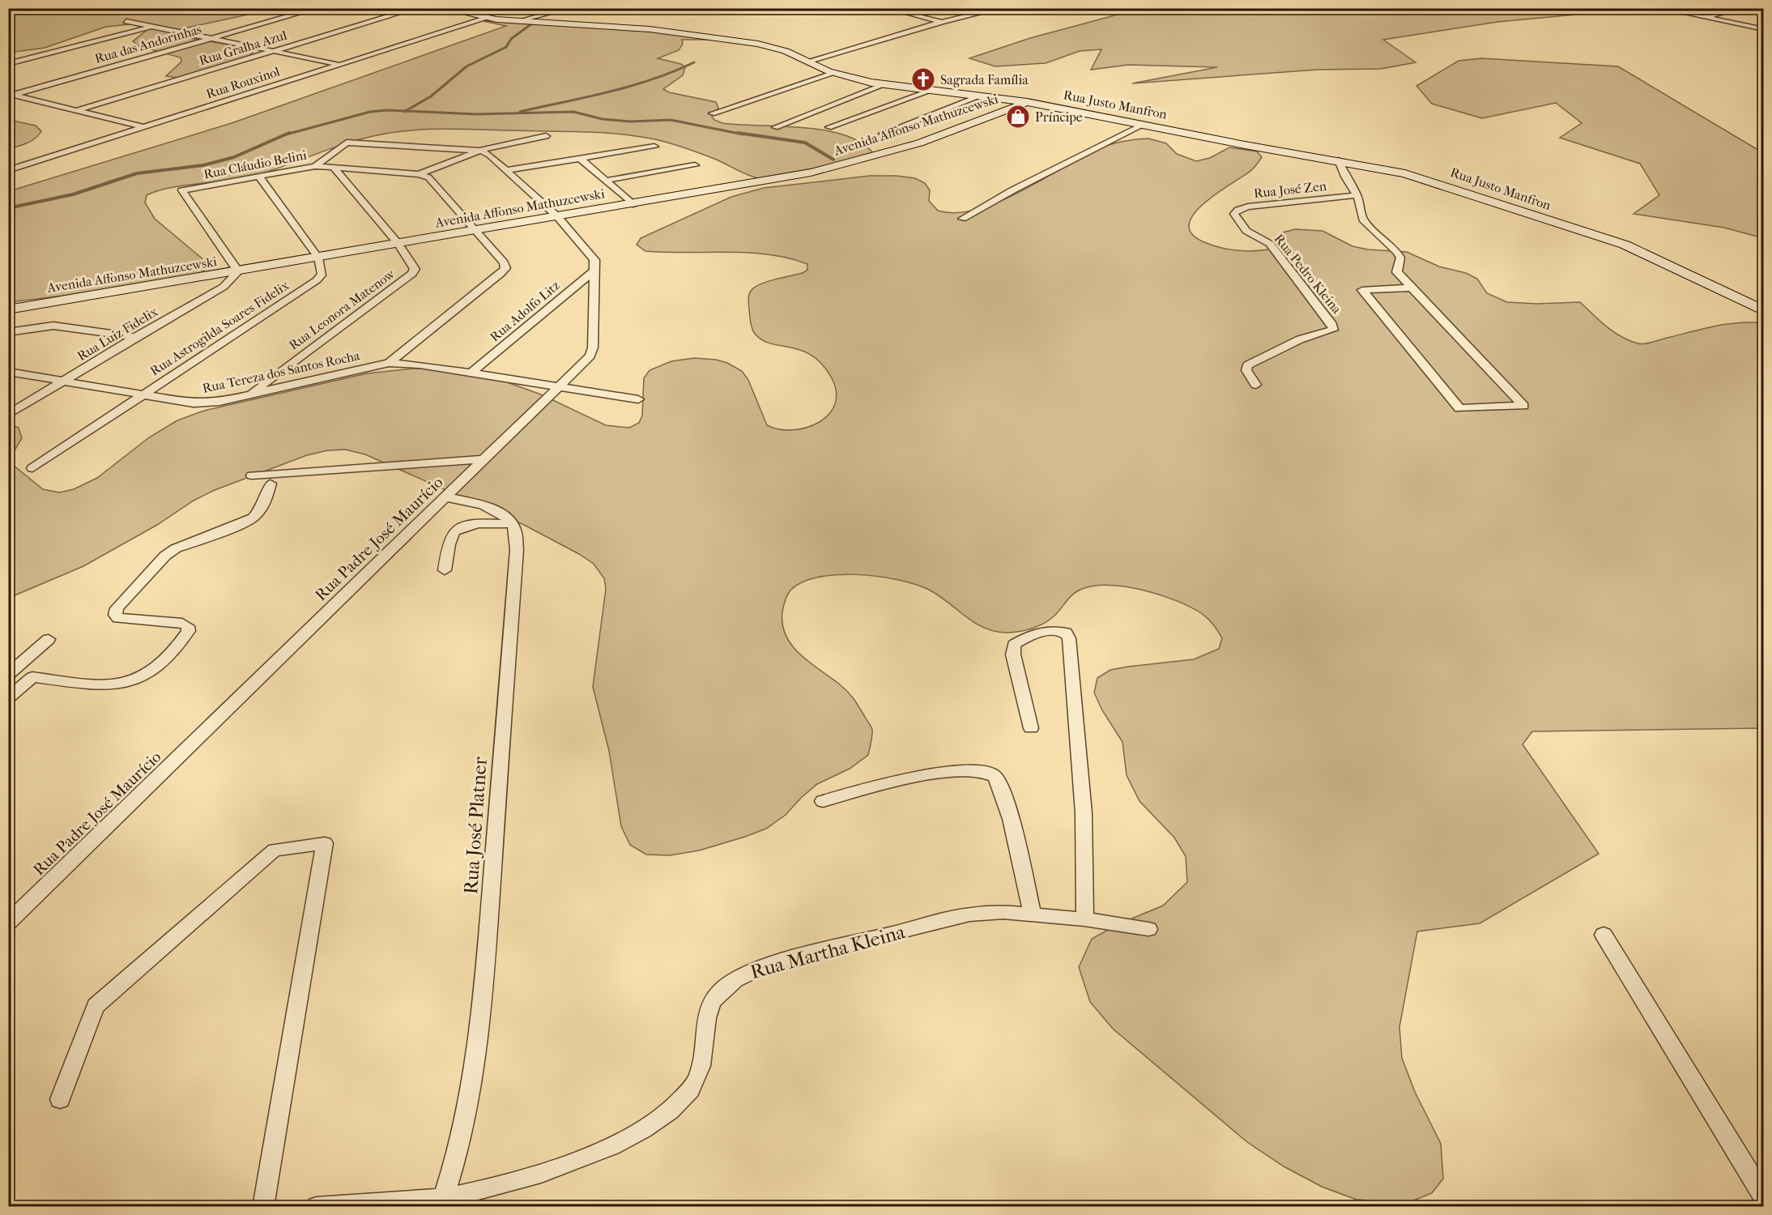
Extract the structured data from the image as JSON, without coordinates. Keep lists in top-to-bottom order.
{
  "streets": {
    "main road": ["Rua Justo Manfron", "Avenida Affonso Mathuzcewski"],
    "street": [
      "Rua das Andorinhas",
      "Rua Gralha Azul",
      "Rua Rouxinol",
      "Rua Cláudio Belini",
      "Rua José Zen",
      "Rua Pedro Kleina",
      "Rua Leonora Matenow",
      "Rua Adolfo Litz",
      "Rua Astrogilda Soares Fidelix",
      "Rua Luiz Fidelix",
      "Rua Tereza dos Santos Rocha",
      "Rua Padre José Maurício",
      "Rua José Platner",
      "Rua Martha Kleina"
    ]
  },
  "crossings": [
    ["Rua Rouxinol", "Rua Justo Manfron"],
    ["Rua Justo Manfron", "Avenida Affonso Mathuzcewski"],
    ["Avenida Affonso Mathuzcewski", "Rua Cláudio Belini"],
    ["Avenida Affonso Mathuzcewski", "Rua Leonora Matenow"],
    ["Avenida Affonso Mathuzcewski", "Rua Astrogilda Soares Fidelix"],
    ["Avenida Affonso Mathuzcewski", "Rua Luiz Fidelix"],
    ["Avenida Affonso Mathuzcewski", "Rua Padre José Maurício"],
    ["Rua Cláudio Belini", "Rua Luiz Fidelix"],
    ["Rua Cláudio Belini", "Rua Padre José Maurício"],
    ["Rua José Zen", "Rua Pedro Kleina"],
    ["Rua Leonora Matenow", "Rua Tereza dos Santos Rocha"],
    ["Rua Adolfo Litz", "Rua Tereza dos Santos Rocha"],
    ["Rua Adolfo Litz", "Rua Padre José Maurício"],
    ["Rua Astrogilda Soares Fidelix", "Rua Tereza dos Santos Rocha"],
    ["Rua Luiz Fidelix", "Rua Tereza dos Santos Rocha"],
    ["Rua Tereza dos Santos Rocha", "Rua Padre José Maurício"],
    ["Rua José Platner", "Rua Martha Kleina"]
  ],
  "places": {
    "church": ["Sagrada Família"],
    "shop": ["Príncipe"]
  }
}
